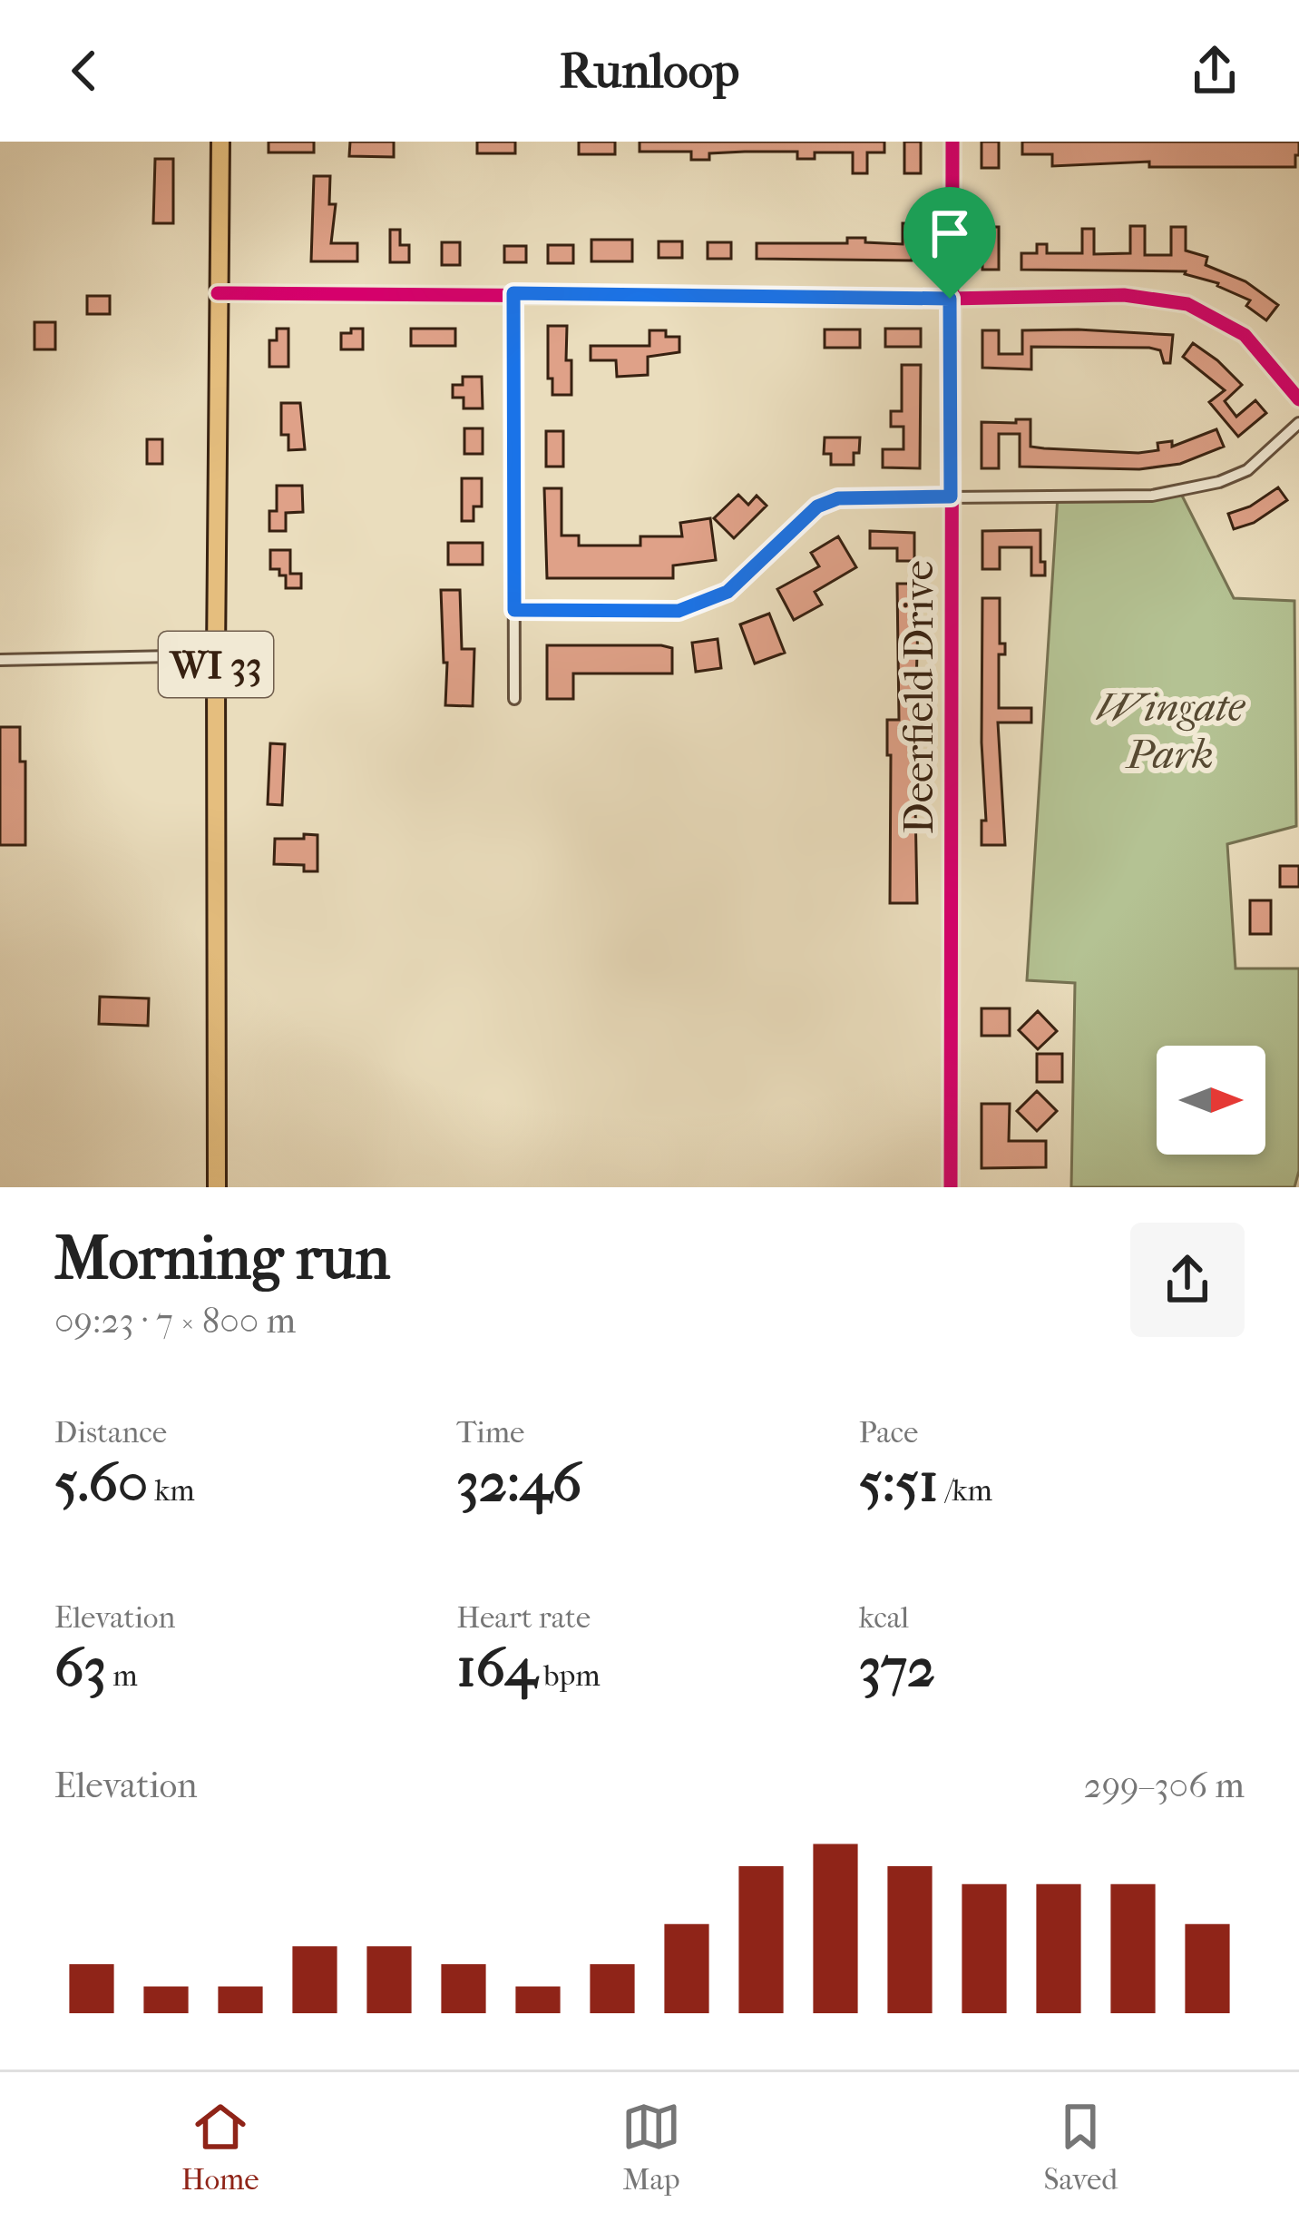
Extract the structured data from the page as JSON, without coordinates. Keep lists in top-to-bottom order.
{
  "streets": {
    "main road": ["WI 33"],
    "street": ["Deerfield Drive"]
  },
  "parks": ["Wingate Park"],
  "north": "right",
  "page": {
    "header": "Runloop",
    "heading": ["Morning run", "09:23 · 7 × 800 m"],
    "stats": [
      ["Distance", "5.60 km"],
      ["Time", "32:46"],
      ["Pace", "5:51 /km"],
      ["Elevation", "63 m"],
      ["Heart rate", "164 bpm"],
      ["kcal", "372"]
    ],
    "chart": ["Elevation", "299–306 m"],
    "tabs": ["Home", "Map", "Saved"]
  }
}
